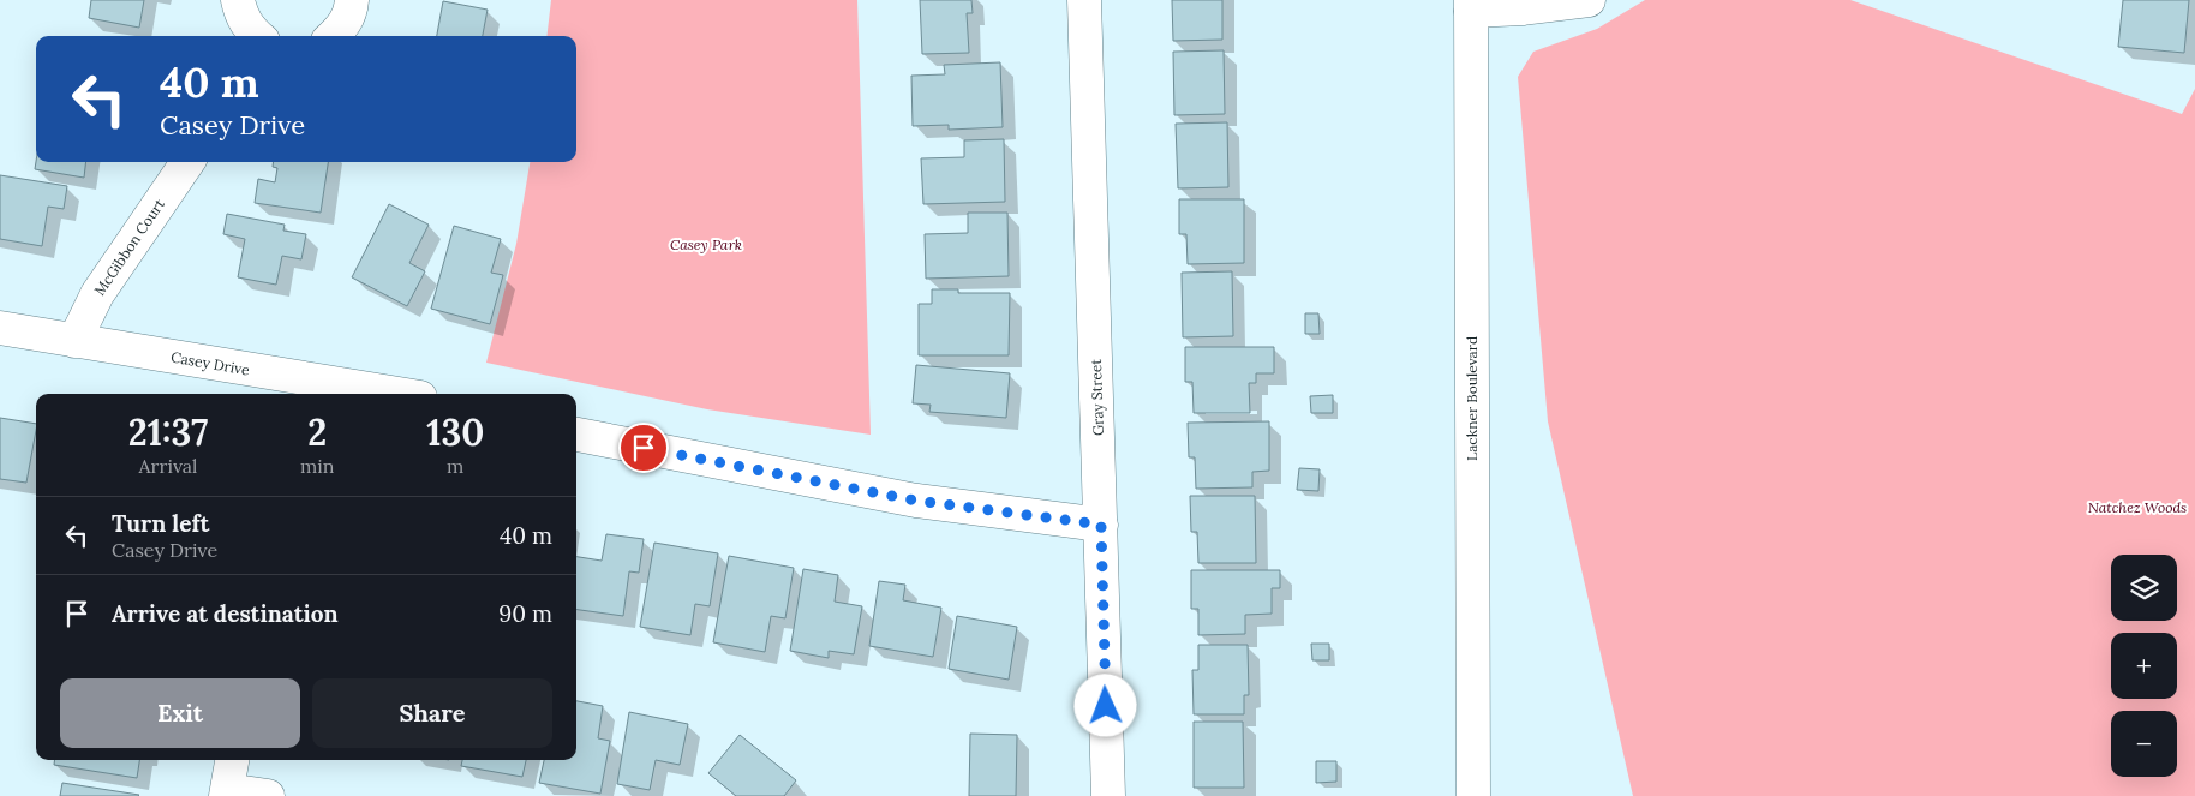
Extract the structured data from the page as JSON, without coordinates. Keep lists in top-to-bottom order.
{
  "streets": {
    "street": [
      "McGibbon Court",
      "Casey Drive",
      "Gray Street",
      "Lackner Boulevard"
    ]
  },
  "crossings": [
    ["McGibbon Court", "Casey Drive"]
  ],
  "parks": ["Casey Park", "Natchez Woods"],
  "page": {
    "turn": ["40 m", "Casey Drive"],
    "eta": [
      "21:37",
      "Arrival",
      "2",
      "min",
      "130",
      "m"
    ],
    "list": [
      {
        "name": "Turn left",
        "note": "Casey Drive",
        "value": "40 m"
      },
      {
        "name": "Arrive at destination",
        "value": "90 m"
      }
    ],
    "map_buttons": ["+", "−"],
    "buttons": ["Exit", "Share"]
  }
}
